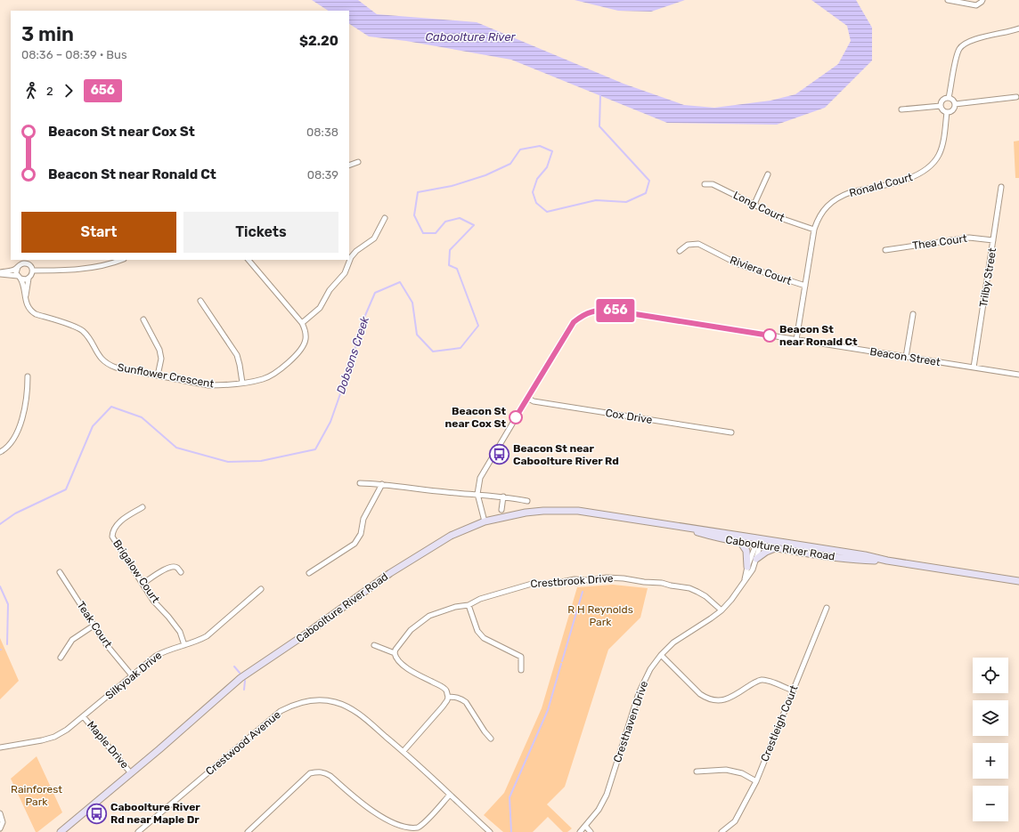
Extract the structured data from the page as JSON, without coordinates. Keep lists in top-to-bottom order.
{
  "streets": {
    "main road": ["Caboolture River Road"],
    "street": [
      "Ronald Court",
      "Long Court",
      "Thea Court",
      "Riviera Court",
      "Trilby Street",
      "Beacon Street",
      "Sunflower Crescent",
      "Cox Drive",
      "Brigalow Court",
      "Crestbrook Drive",
      "Teak Court",
      "Silkyoak Drive",
      "Cresthaven Drive",
      "Crestleigh Court",
      "Crestwood Avenue",
      "Maple Drive"
    ]
  },
  "crossings": [
    ["Ronald Court", "Long Court"],
    ["Ronald Court", "Riviera Court"],
    ["Ronald Court", "Beacon Street"],
    ["Thea Court", "Trilby Street"],
    ["Trilby Street", "Beacon Street"],
    ["Beacon Street", "Cox Drive"],
    ["Beacon Street", "Caboolture River Road"],
    ["Caboolture River Road", "Cresthaven Drive"],
    ["Caboolture River Road", "Maple Drive"],
    ["Brigalow Court", "Silkyoak Drive"],
    ["Crestbrook Drive", "Cresthaven Drive"],
    ["Teak Court", "Silkyoak Drive"],
    ["Silkyoak Drive", "Maple Drive"]
  ],
  "water": ["Caboolture River", "Dobsons Creek"],
  "parks": ["R H Reynolds Park", "Rainforest Park"],
  "places": {
    "other": ["Beacon St near Ronald Ct", "Beacon St near Cox St"],
    "bus stop": ["Beacon St near Caboolture River Rd", "Caboolture River Rd near Maple Dr"]
  },
  "lines": ["bus line 656"],
  "page": {
    "on_map": "656",
    "heading": ["3 min", "08:36 – 08:39 · Bus", "$2.20"],
    "legs": ["2", "656"],
    "list": [
      {
        "name": "Beacon St near Cox St",
        "value": "08:38"
      },
      {
        "name": "Beacon St near Ronald Ct",
        "value": "08:39"
      }
    ],
    "buttons": ["Start", "Tickets"],
    "map_buttons": ["+", "−"]
  }
}
